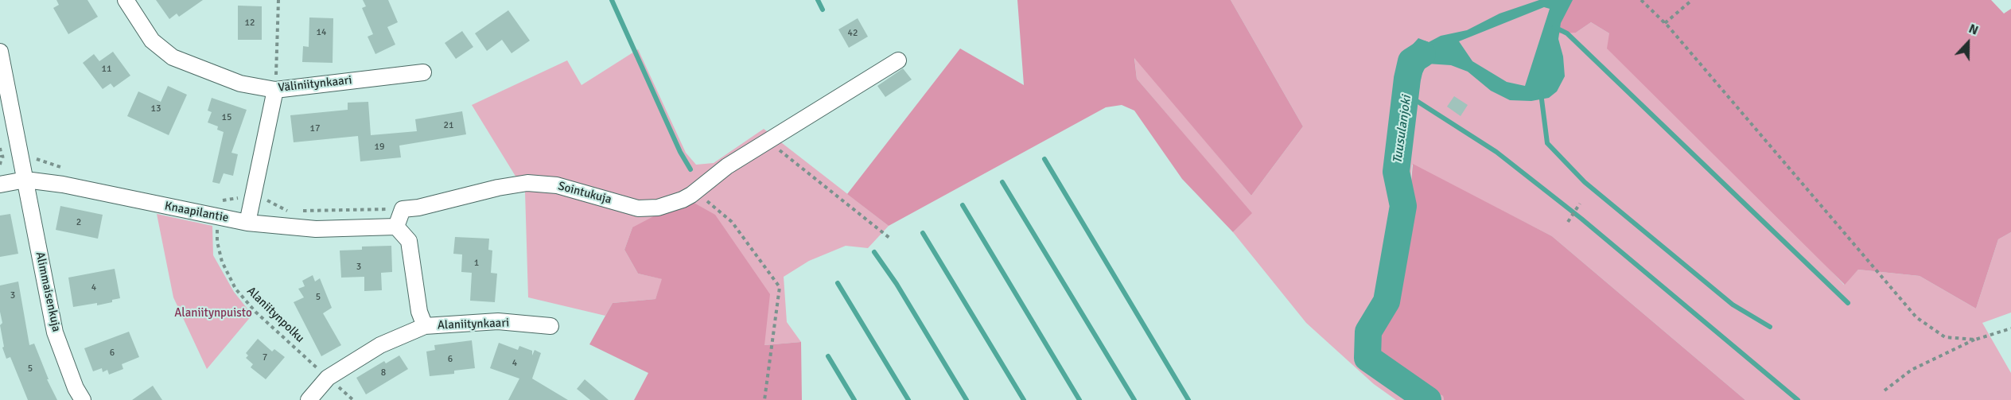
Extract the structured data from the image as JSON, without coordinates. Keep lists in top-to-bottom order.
{
  "streets": {
    "street": [
      "Väliniitynkaari",
      "Sointukuja",
      "Knaapilantie",
      "Alimmaisenkuja",
      "Alaniitynkaari"
    ],
    "path": ["Alaniitynpolku"]
  },
  "crossings": [
    ["Knaapilantie", "Alimmaisenkuja"],
    ["Knaapilantie", "Alaniitynpolku"],
    ["Knaapilantie", "Alaniitynkaari"],
    ["Alaniitynpolku", "Alaniitynkaari"]
  ],
  "water": ["Tuusulanjoki"],
  "parks": ["Alaniitynpuisto"],
  "house_numbers": [
    "12",
    "14",
    "42",
    "11",
    "13",
    "15",
    "21",
    "17",
    "19",
    "2",
    "1",
    "3",
    "4",
    "3",
    "5",
    "6",
    "7",
    "6",
    "4",
    "5",
    "8"
  ],
  "north": "top"
}
